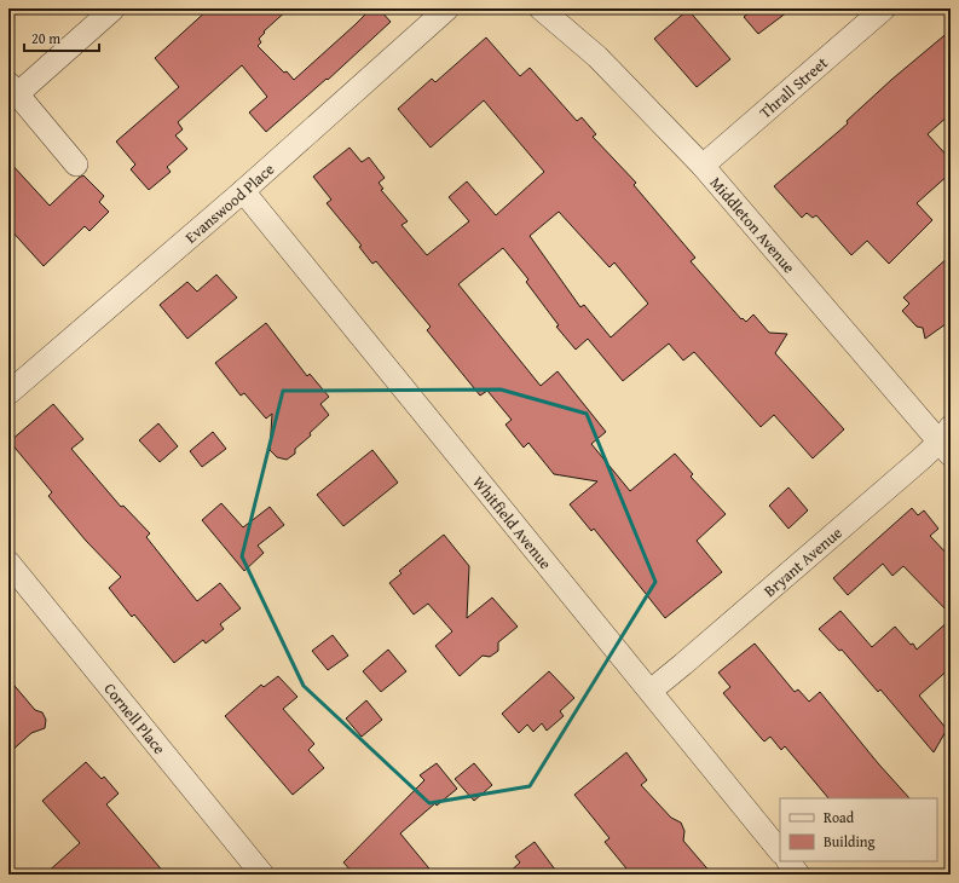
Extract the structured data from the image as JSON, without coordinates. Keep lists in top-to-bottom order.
{
  "streets": {
    "street": [
      "Thrall Street",
      "Evanswood Place",
      "Middleton Avenue",
      "Whitfield Avenue",
      "Bryant Avenue",
      "Cornell Place"
    ]
  },
  "crossings": [
    ["Thrall Street", "Middleton Avenue"],
    ["Evanswood Place", "Whitfield Avenue"],
    ["Middleton Avenue", "Bryant Avenue"],
    ["Whitfield Avenue", "Bryant Avenue"]
  ],
  "legend": ["Road", "Building"],
  "scale_bar": "20 m"
}
